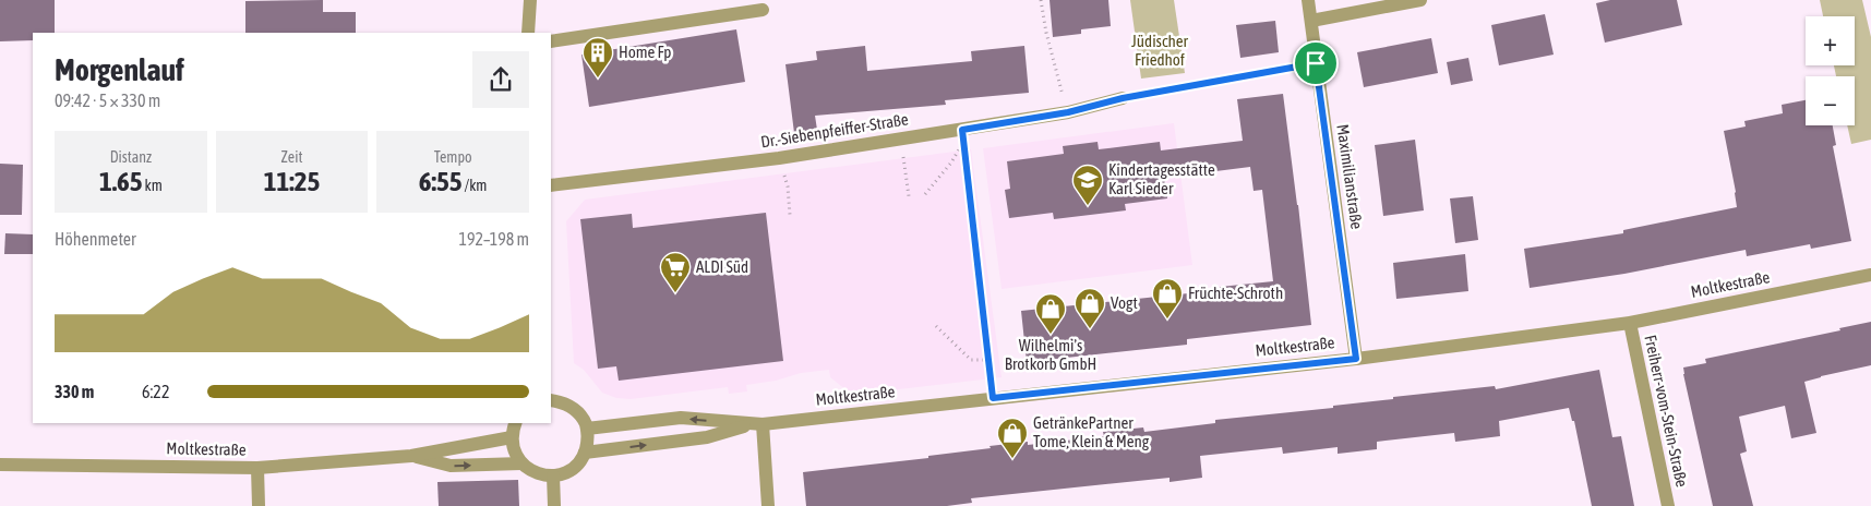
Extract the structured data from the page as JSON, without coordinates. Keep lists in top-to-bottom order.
{
  "streets": {
    "street": [
      "Dr.-Siebenpfeiffer-Straße",
      "Maximilianstraße",
      "Moltkestraße",
      "Freiherr-vom-Stein-Straße"
    ]
  },
  "crossings": [
    ["Maximilianstraße", "Moltkestraße"],
    ["Moltkestraße", "Freiherr-vom-Stein-Straße"]
  ],
  "parks": ["Jüdischer Friedhof"],
  "places": {
    "building": ["Home Fp"],
    "school or university": ["Kindertagesstätte Karl Sieder"],
    "supermarket": ["ALDI Süd"],
    "shop": [
      "Früchte-Schroth",
      "Vogt",
      "Wilhelmi's Brotkorb GmbH",
      "GetränkePartner Tome, Klein & Meng"
    ]
  },
  "page": {
    "map_buttons": ["+", "−"],
    "heading": ["Morgenlauf", "09:42 · 5 × 330 m"],
    "stats": [
      ["Distanz", "1.65 km"],
      ["Zeit", "11:25"],
      ["Tempo", "6:55 /km"]
    ],
    "chart": ["Höhenmeter", "192–198 m"],
    "list": [
      {
        "name": "330 m",
        "note": "6:22"
      }
    ]
  }
}
